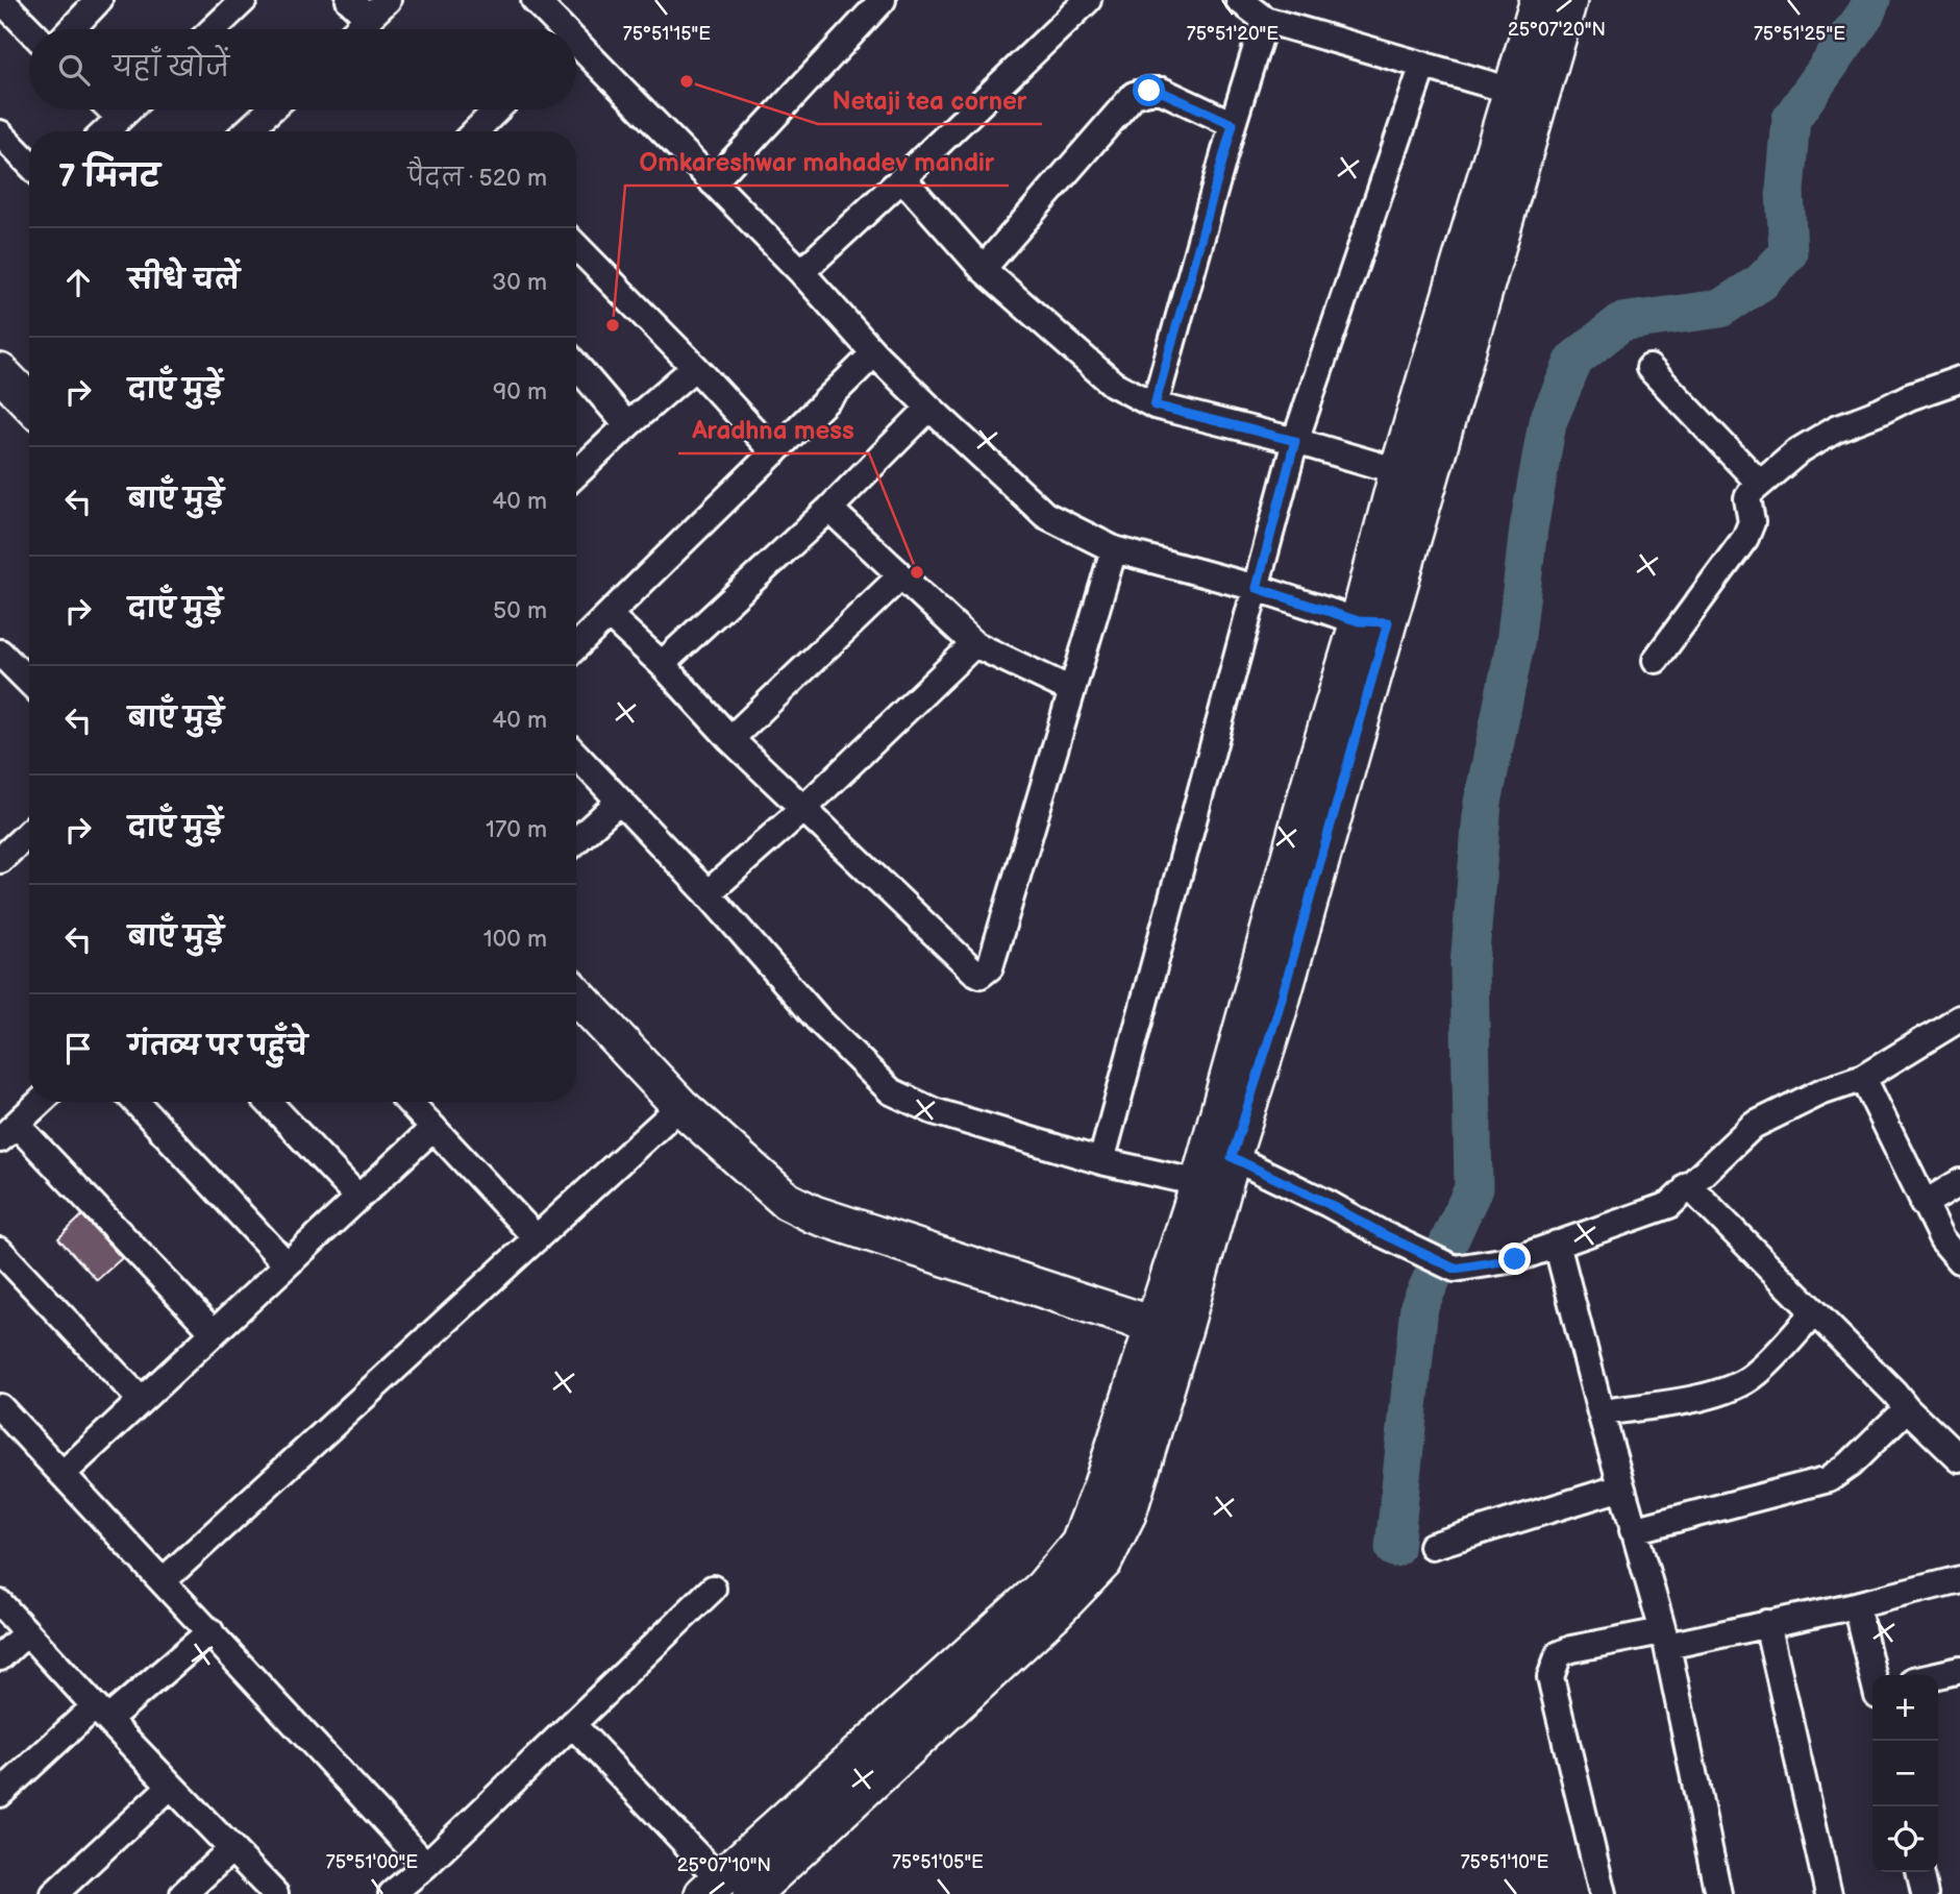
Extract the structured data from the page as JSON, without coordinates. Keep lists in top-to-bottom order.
{
  "places": ["Netaji tea corner", "Omkareshwar mahadev mandir", "Aradhna mess"],
  "page": {
    "search": "यहाँ खोजें",
    "heading": ["7 मिनट", "पैदल · 520 m"],
    "list": [
      ["सीधे चलें", "30 m"],
      ["दाएँ मुड़ें", "90 m"],
      ["बाएँ मुड़ें", "40 m"],
      ["दाएँ मुड़ें", "50 m"],
      ["बाएँ मुड़ें", "40 m"],
      ["दाएँ मुड़ें", "170 m"],
      ["बाएँ मुड़ें", "100 m"],
      "गंतव्य पर पहुँचे"
    ],
    "map_buttons": ["+", "−"]
  },
  "coordinates": [
    "25°07'20\"N",
    "75°51'15\"E",
    "75°51'20\"E",
    "75°51'25\"E",
    "75°51'00\"E",
    "75°51'05\"E",
    "75°51'10\"E",
    "25°07'10\"N"
  ]
}
